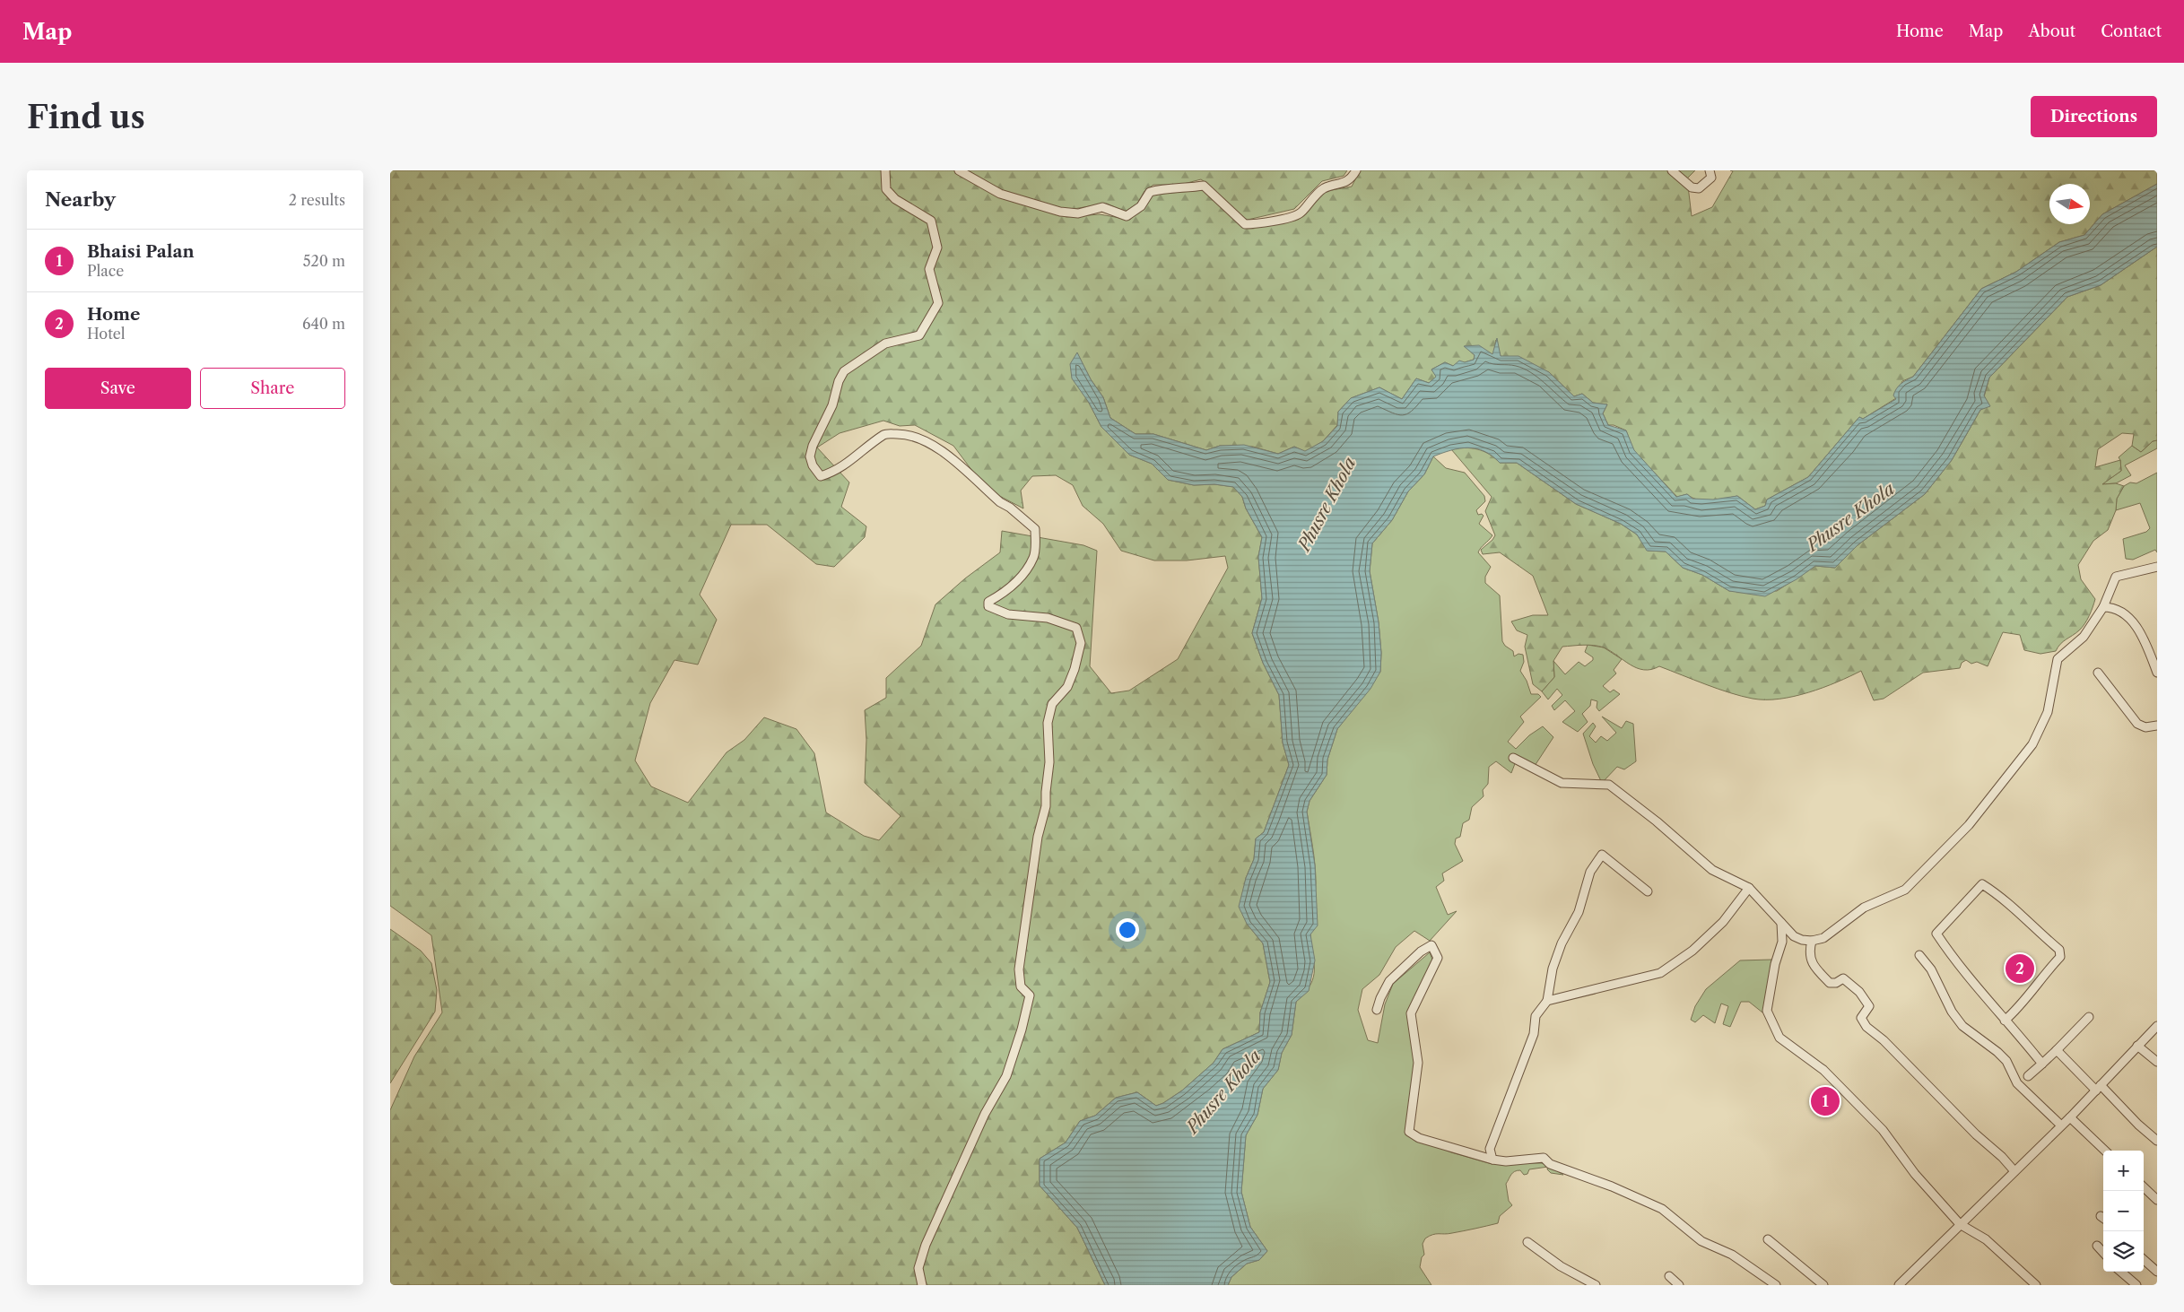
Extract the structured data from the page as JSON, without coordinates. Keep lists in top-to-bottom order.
{
  "water": ["Phusre Khola"],
  "north": "right",
  "page": {
    "header": "Map",
    "nav": [
      "Home",
      "Map",
      "About",
      "Contact"
    ],
    "buttons": [
      "Directions",
      ["Save", "Share"]
    ],
    "title": "Find us",
    "heading": ["Nearby", "2 results"],
    "list": [
      {
        "mark": "1",
        "name": "Bhaisi Palan",
        "note": "Place",
        "value": "520 m"
      },
      {
        "mark": "2",
        "name": "Home",
        "note": "Hotel",
        "value": "640 m"
      }
    ],
    "pins": ["2", "1"],
    "map_buttons": ["+", "−"]
  }
}
